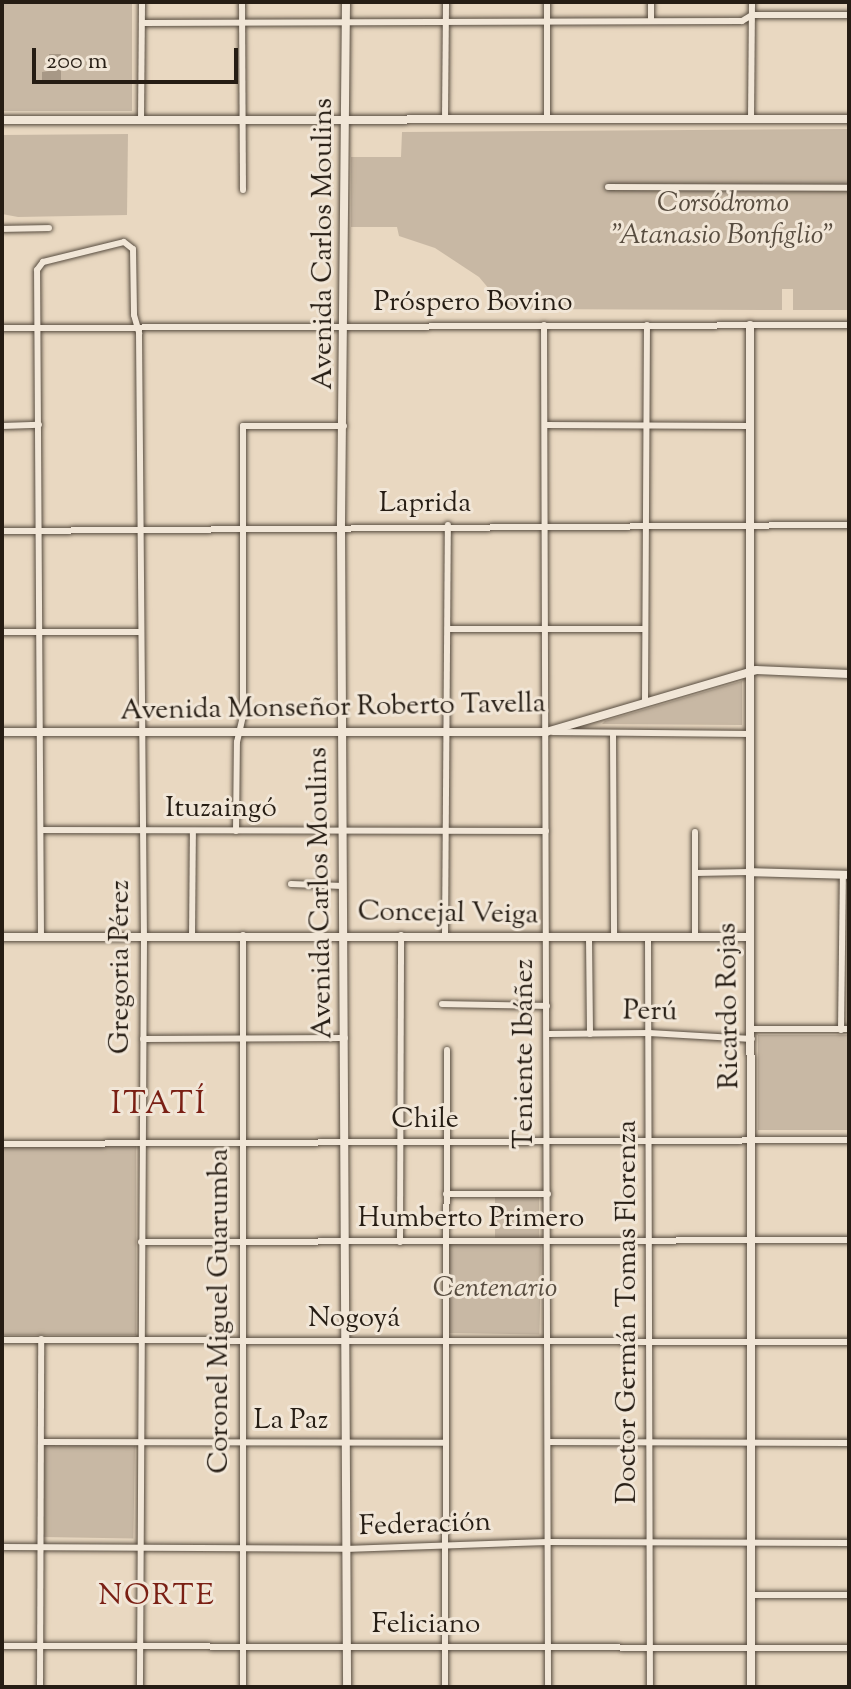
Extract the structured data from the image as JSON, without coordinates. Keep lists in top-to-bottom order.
{
  "streets": {
    "street": [
      "Avenida Carlos Moulins",
      "Próspero Bovino",
      "Laprida",
      "Avenida Monseñor Roberto Tavella",
      "Ituzaingó",
      "Concejal Veiga",
      "Gregoria Pérez",
      "Ricardo Rojas",
      "Perú",
      "Teniente Ibáñez",
      "Chile",
      "Humberto Primero",
      "Coronel Miguel Guarumba",
      "Doctor Germán Tomas Florenza",
      "Nogoyá",
      "La Paz",
      "Federación",
      "Feliciano"
    ]
  },
  "crossings": [
    ["Avenida Carlos Moulins", "Próspero Bovino"],
    ["Avenida Carlos Moulins", "Laprida"],
    ["Avenida Carlos Moulins", "Avenida Monseñor Roberto Tavella"],
    ["Avenida Carlos Moulins", "Ituzaingó"],
    ["Avenida Carlos Moulins", "Concejal Veiga"],
    ["Avenida Carlos Moulins", "Chile"],
    ["Avenida Carlos Moulins", "Humberto Primero"],
    ["Avenida Carlos Moulins", "Nogoyá"],
    ["Avenida Carlos Moulins", "La Paz"],
    ["Avenida Carlos Moulins", "Federación"],
    ["Avenida Carlos Moulins", "Feliciano"],
    ["Próspero Bovino", "Gregoria Pérez"],
    ["Próspero Bovino", "Ricardo Rojas"],
    ["Próspero Bovino", "Teniente Ibáñez"],
    ["Laprida", "Gregoria Pérez"],
    ["Laprida", "Ricardo Rojas"],
    ["Laprida", "Teniente Ibáñez"],
    ["Avenida Monseñor Roberto Tavella", "Gregoria Pérez"],
    ["Avenida Monseñor Roberto Tavella", "Ricardo Rojas"],
    ["Avenida Monseñor Roberto Tavella", "Teniente Ibáñez"],
    ["Ituzaingó", "Gregoria Pérez"],
    ["Ituzaingó", "Teniente Ibáñez"],
    ["Concejal Veiga", "Gregoria Pérez"],
    ["Concejal Veiga", "Ricardo Rojas"],
    ["Concejal Veiga", "Teniente Ibáñez"],
    ["Concejal Veiga", "Coronel Miguel Guarumba"],
    ["Concejal Veiga", "Doctor Germán Tomas Florenza"],
    ["Gregoria Pérez", "Chile"],
    ["Gregoria Pérez", "Humberto Primero"],
    ["Gregoria Pérez", "Nogoyá"],
    ["Gregoria Pérez", "La Paz"],
    ["Gregoria Pérez", "Federación"],
    ["Gregoria Pérez", "Feliciano"],
    ["Ricardo Rojas", "Perú"],
    ["Ricardo Rojas", "Chile"],
    ["Ricardo Rojas", "Humberto Primero"],
    ["Ricardo Rojas", "Nogoyá"],
    ["Ricardo Rojas", "Federación"],
    ["Ricardo Rojas", "Feliciano"],
    ["Perú", "Teniente Ibáñez"],
    ["Perú", "Doctor Germán Tomas Florenza"],
    ["Teniente Ibáñez", "Chile"],
    ["Teniente Ibáñez", "Humberto Primero"],
    ["Teniente Ibáñez", "Nogoyá"],
    ["Teniente Ibáñez", "Federación"],
    ["Teniente Ibáñez", "Feliciano"],
    ["Chile", "Coronel Miguel Guarumba"],
    ["Chile", "Doctor Germán Tomas Florenza"],
    ["Humberto Primero", "Coronel Miguel Guarumba"],
    ["Humberto Primero", "Doctor Germán Tomas Florenza"],
    ["Coronel Miguel Guarumba", "Nogoyá"],
    ["Coronel Miguel Guarumba", "La Paz"],
    ["Coronel Miguel Guarumba", "Federación"],
    ["Coronel Miguel Guarumba", "Feliciano"],
    ["Doctor Germán Tomas Florenza", "Nogoyá"],
    ["Doctor Germán Tomas Florenza", "Federación"],
    ["Doctor Germán Tomas Florenza", "Feliciano"]
  ],
  "districts": ["ITATÍ", "NORTE"],
  "parks": ["Corsódromo \"Atanasio Bonfiglio\"", "Centenario"],
  "scale_bar": "200 m"
}
